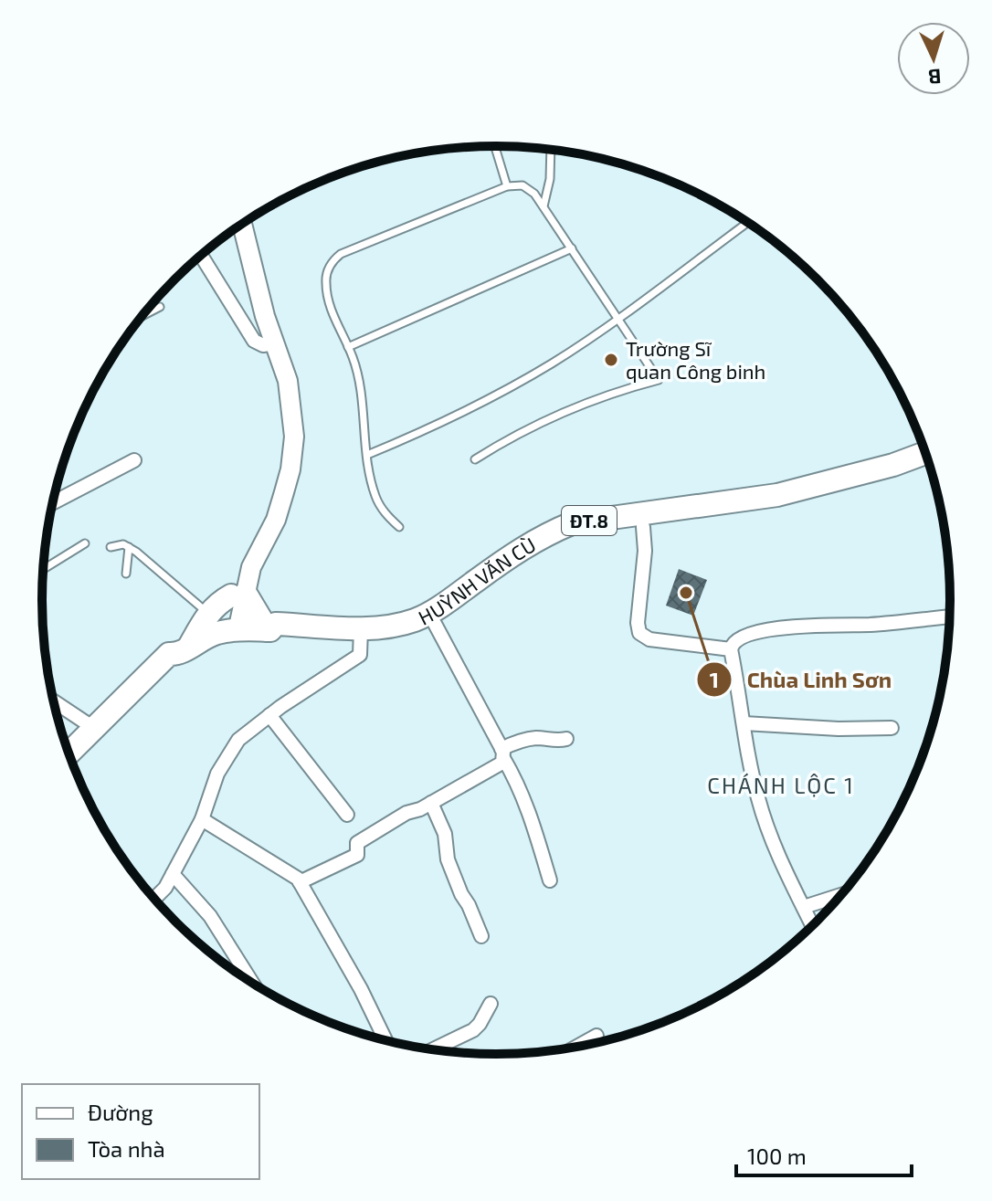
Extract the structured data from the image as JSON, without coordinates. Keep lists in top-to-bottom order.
{
  "streets": {
    "main road": ["ĐT.8", "HUỲNH VĂN CÙ"]
  },
  "districts": ["CHÁNH LỘC 1"],
  "places": ["Trường Sĩ quan Công binh", "Chùa Linh Sơn"],
  "legend": ["Đường", "Tòa nhà"],
  "scale_bar": "100 m",
  "north": "bottom"
}
